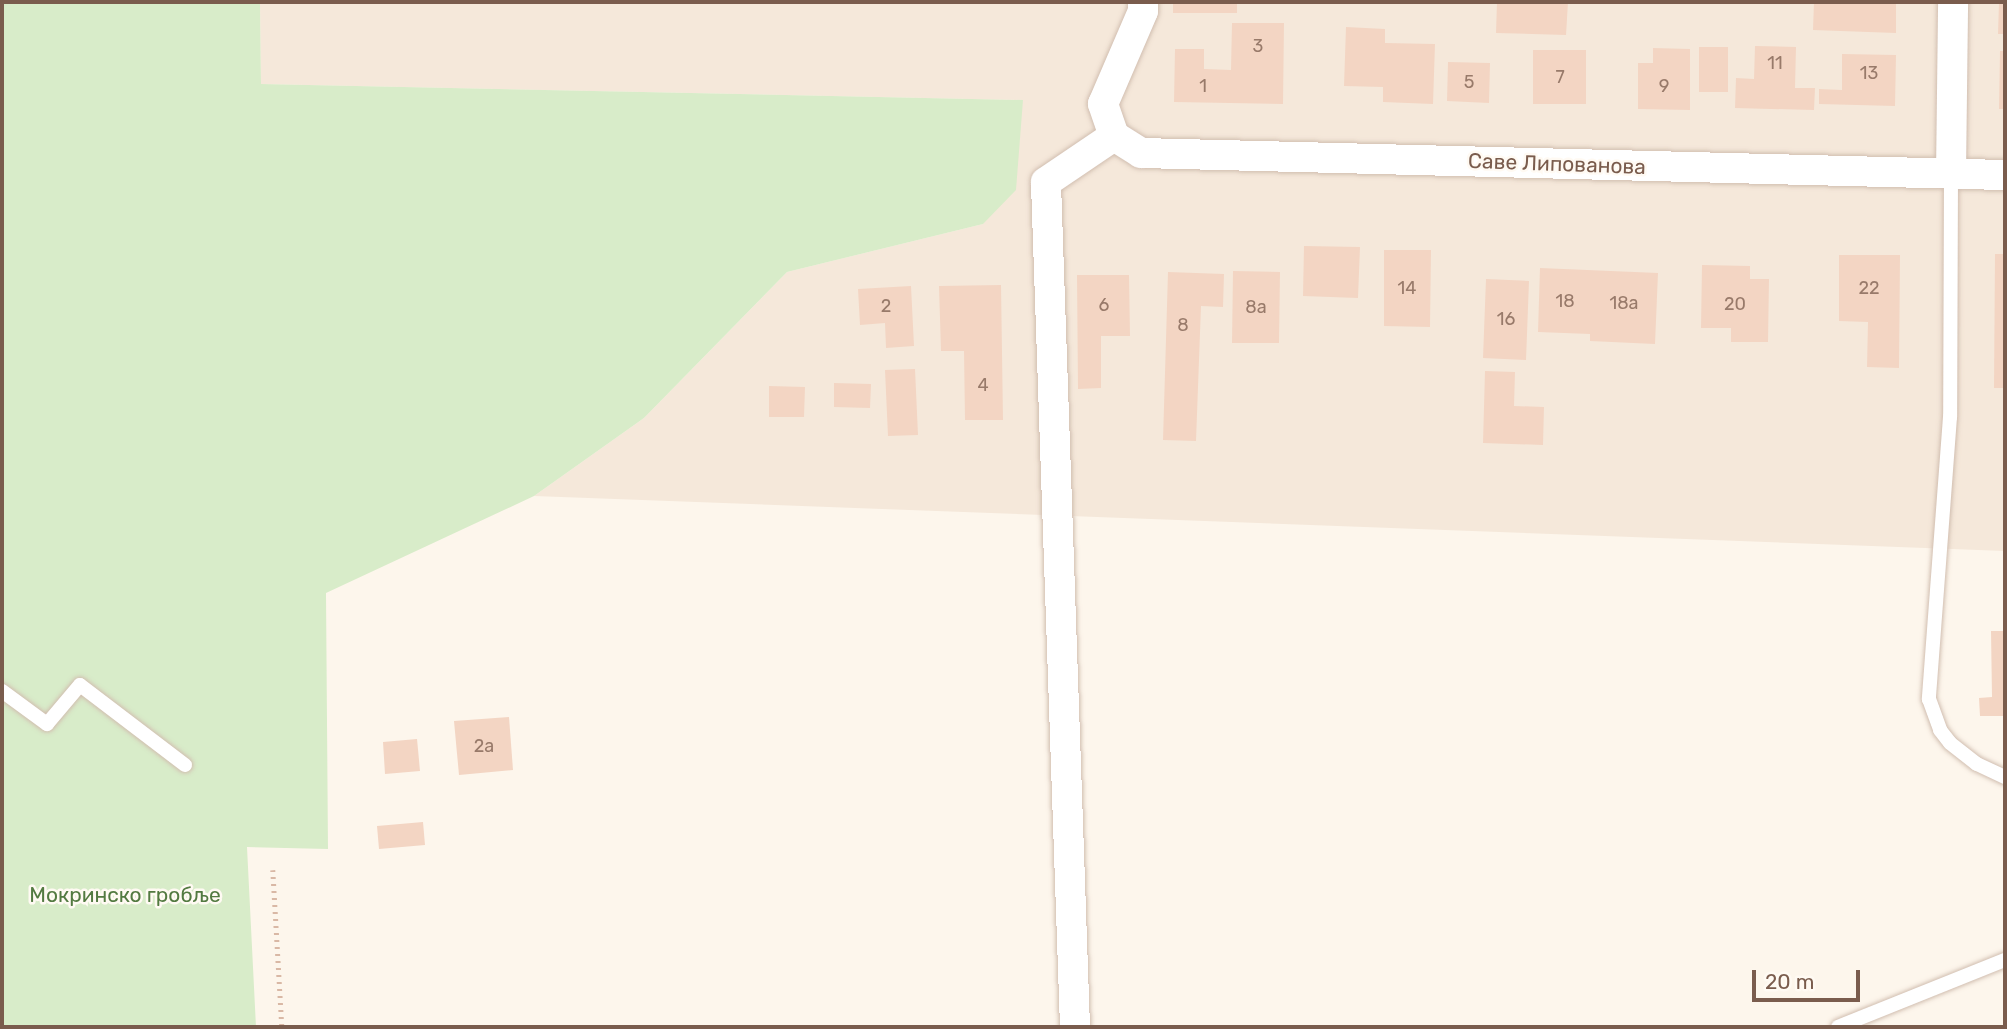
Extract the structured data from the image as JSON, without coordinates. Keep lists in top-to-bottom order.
{
  "streets": {
    "street": ["Саве Липованова"]
  },
  "parks": ["Мокринско гробље"],
  "house_numbers": [
    "3",
    "11",
    "13",
    "7",
    "5",
    "1",
    "9",
    "14",
    "22",
    "18",
    "18a",
    "20",
    "6",
    "2",
    "8a",
    "16",
    "8",
    "4",
    "2a"
  ],
  "scale_bar": "20 m"
}
